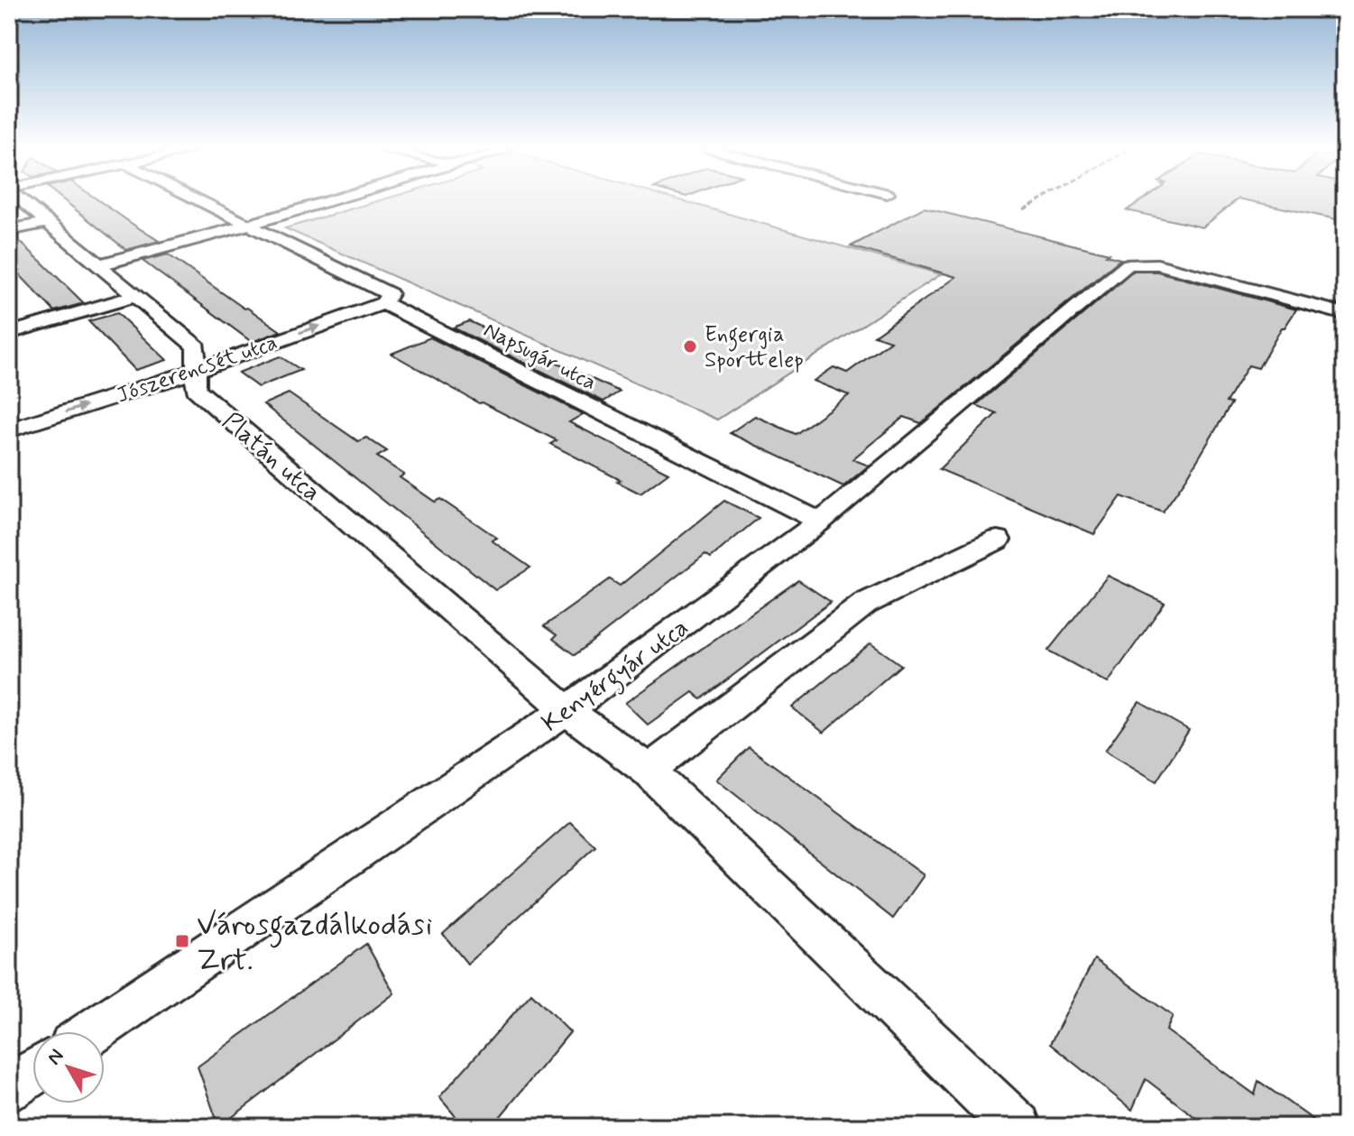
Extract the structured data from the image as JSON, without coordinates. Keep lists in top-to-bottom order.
{
  "streets": {
    "street": [
      "Napsugár utca",
      "Jószerencsét utca",
      "Platán utca",
      "Kenyérgyár utca"
    ]
  },
  "crossings": [
    ["Napsugár utca", "Jószerencsét utca"],
    ["Napsugár utca", "Kenyérgyár utca"],
    ["Jószerencsét utca", "Platán utca"],
    ["Platán utca", "Kenyérgyár utca"]
  ],
  "places": {
    "other": ["Engergia Sporttelep"],
    "transit": ["Városgazdálkodási Zrt."]
  },
  "north": "top left"
}
